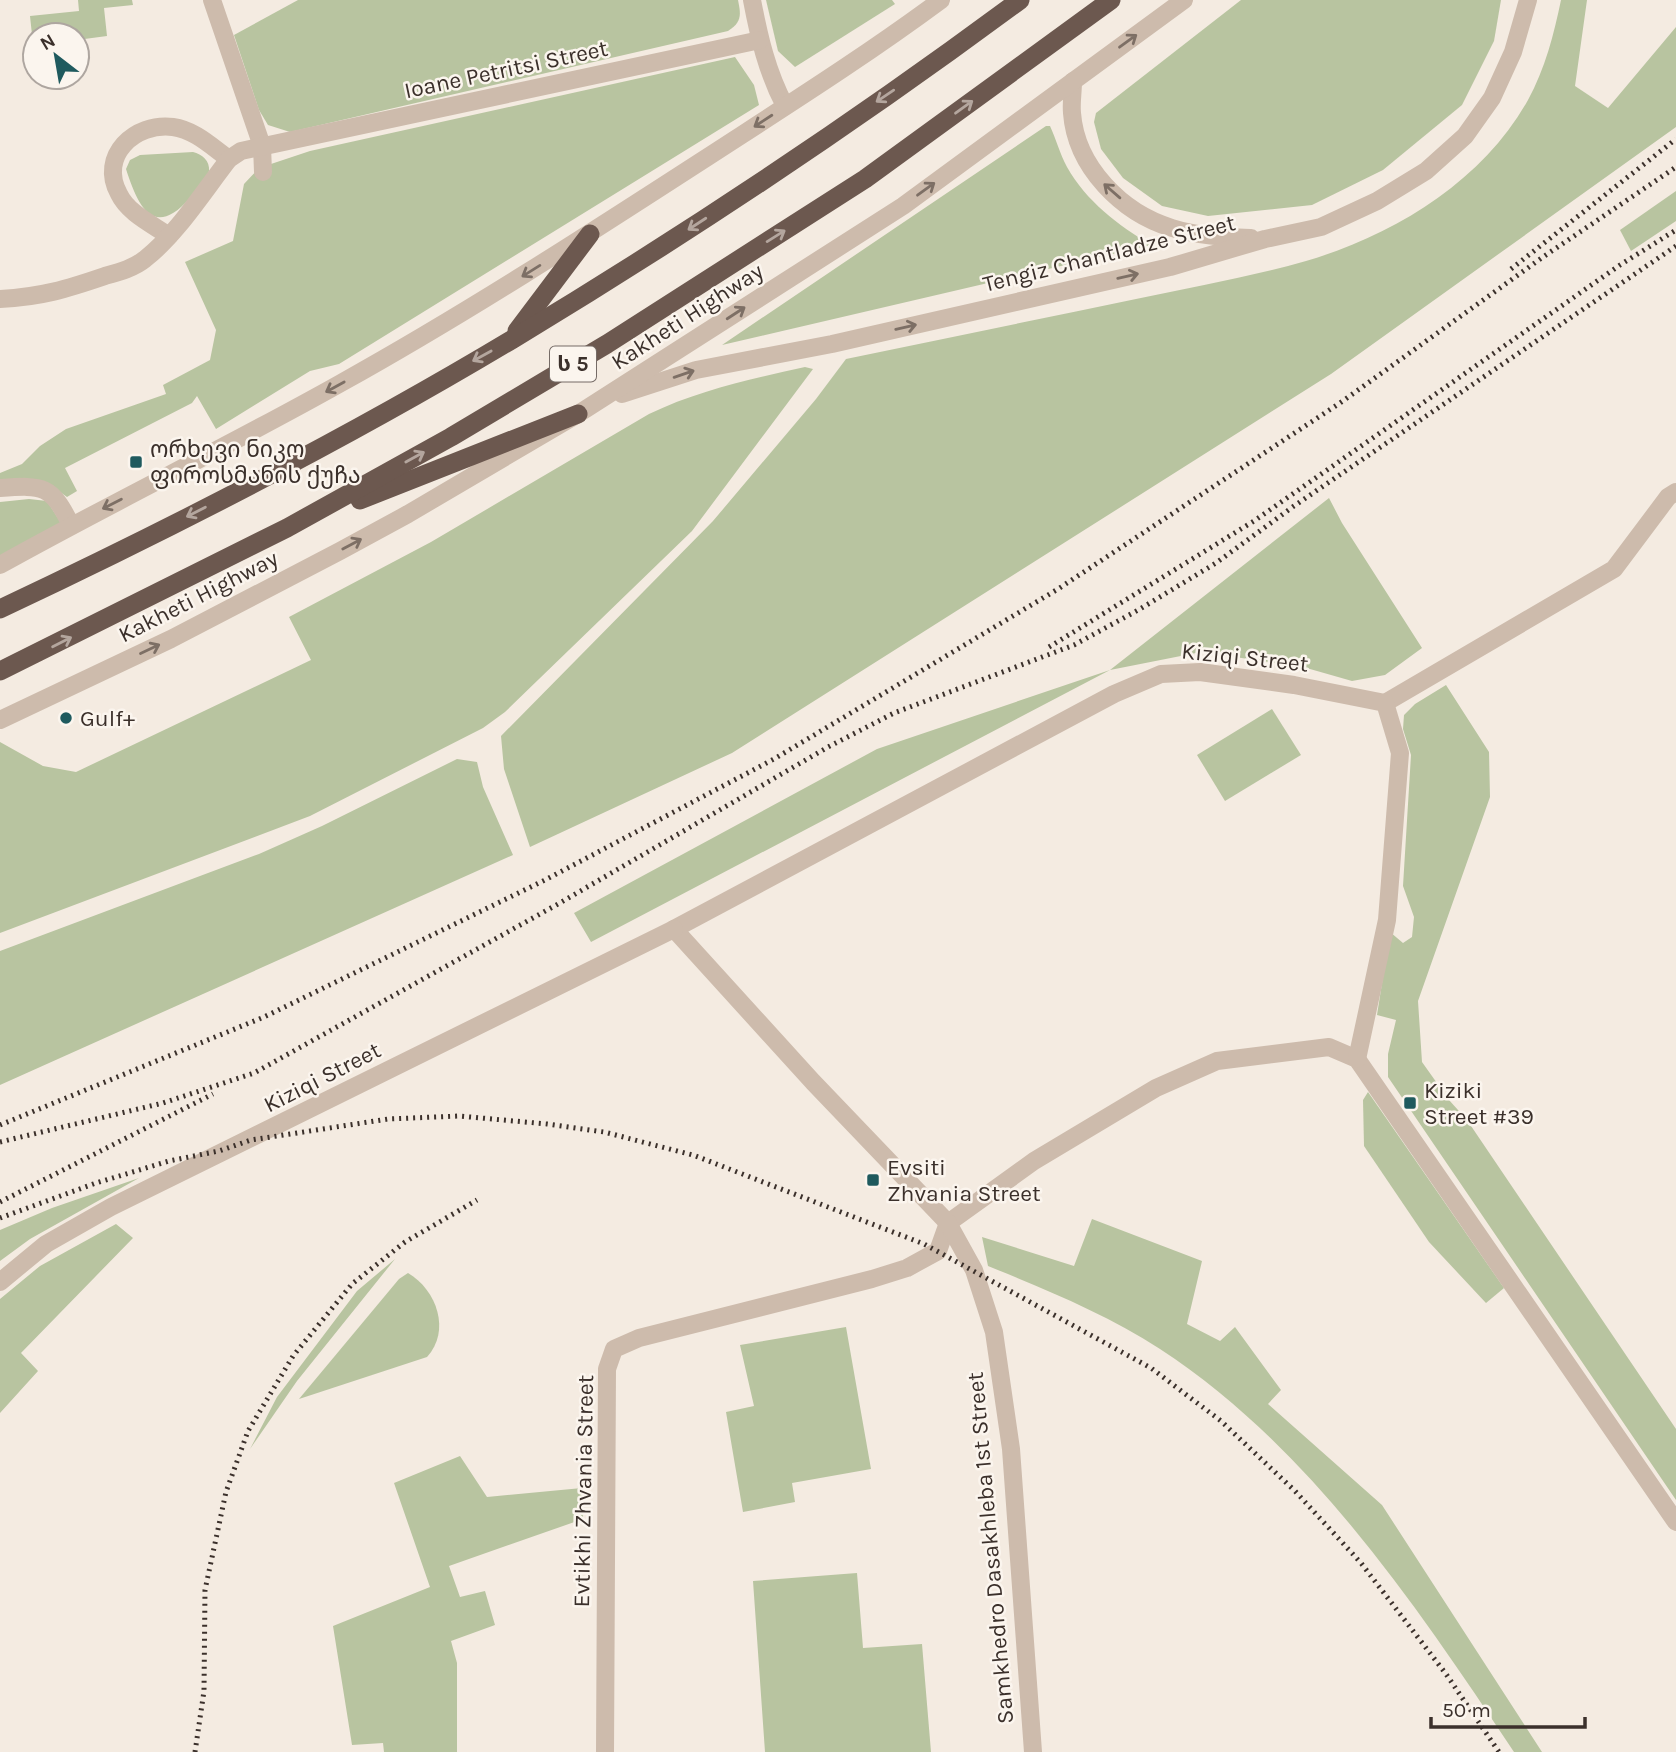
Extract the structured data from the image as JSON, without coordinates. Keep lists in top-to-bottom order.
{
  "streets": {
    "highway": ["Kakheti Highway", "ს 5"],
    "street": [
      "Ioane Petritsi Street",
      "Tengiz Chantladze Street",
      "Kiziqi Street",
      "Evtikhi Zhvania Street",
      "Samkhedro Dasakhleba 1st Street"
    ]
  },
  "crossings": [
    ["Tengiz Chantladze Street", "Kakheti Highway"],
    ["Evtikhi Zhvania Street", "Samkhedro Dasakhleba 1st Street"]
  ],
  "one_way": ["Tengiz Chantladze Street"],
  "places": {
    "transit": ["ორხევი ნიკო ფიროსმანის ქუჩა", "Kiziki Street #39", "Evsiti Zhvania Street"],
    "other": ["Gulf+"]
  },
  "scale_bar": "50 m",
  "north": "top left"
}
